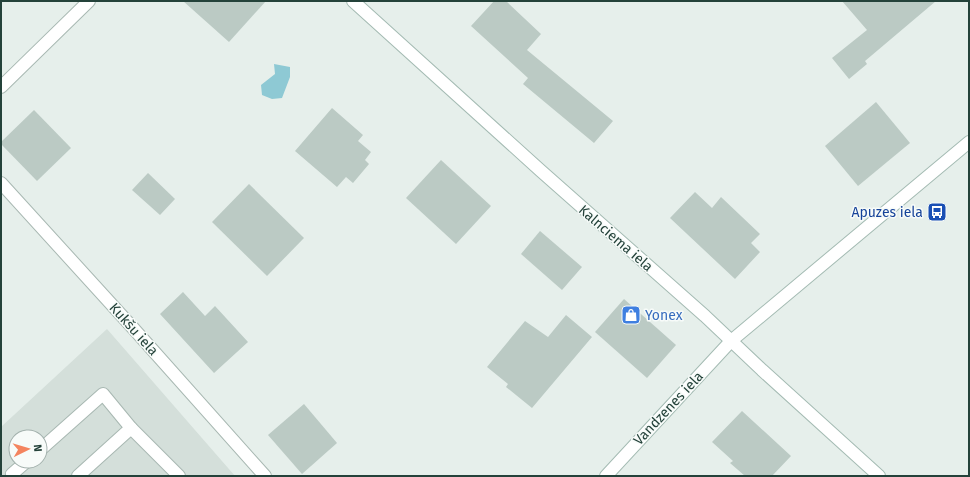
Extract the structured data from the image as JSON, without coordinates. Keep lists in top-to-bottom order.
{
  "streets": {
    "street": ["Kalnciema iela", "Kukšu iela", "Vandzenes iela"]
  },
  "crossings": [
    ["Kalnciema iela", "Vandzenes iela"]
  ],
  "places": {
    "bus stop": ["Apuzes iela"],
    "shop": ["Yonex"]
  },
  "north": "right"
}
